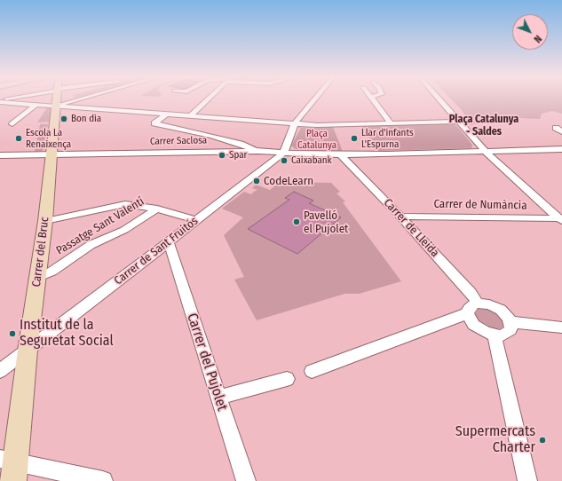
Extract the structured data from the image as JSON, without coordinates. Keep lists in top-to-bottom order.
{
  "streets": {
    "street": [
      "Carrer Saclosa",
      "Carrer de Numància",
      "Passatge Sant Valentí",
      "Carrer de Lleida",
      "Carrer de Sant Fruitós",
      "Carrer del Bruc",
      "Carrer del Pujolet"
    ]
  },
  "crossings": [
    ["Carrer Saclosa", "Carrer de Lleida"],
    ["Carrer Saclosa", "Carrer de Sant Fruitós"],
    ["Carrer Saclosa", "Carrer del Bruc"],
    ["Carrer de Numància", "Carrer de Lleida"],
    ["Passatge Sant Valentí", "Carrer del Bruc"],
    ["Carrer de Sant Fruitós", "Carrer del Bruc"],
    ["Carrer de Sant Fruitós", "Carrer del Pujolet"]
  ],
  "districts": ["Plaça Catalunya - Saldes"],
  "parks": ["Plaça Catalunya"],
  "places": [
    "Bon dia",
    "Escola La Renaixença",
    "Llar d'infants L'Espurna",
    "Spar",
    "Caixabank",
    "CodeLearn",
    "Pavelló el Pujolet",
    "Institut de la Seguretat Social",
    "Supermercats Charter"
  ],
  "north": "bottom right"
}
